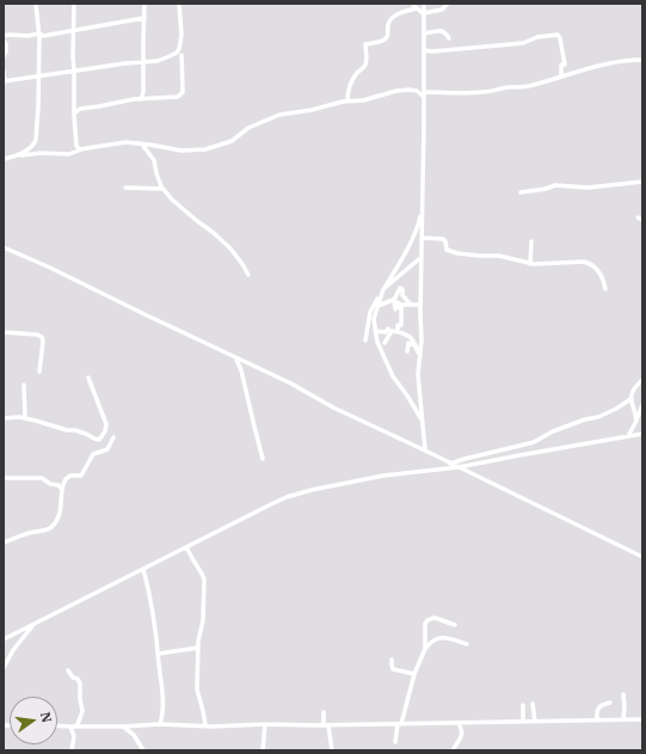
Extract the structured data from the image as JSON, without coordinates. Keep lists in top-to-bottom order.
{
  "north": "right"
}
